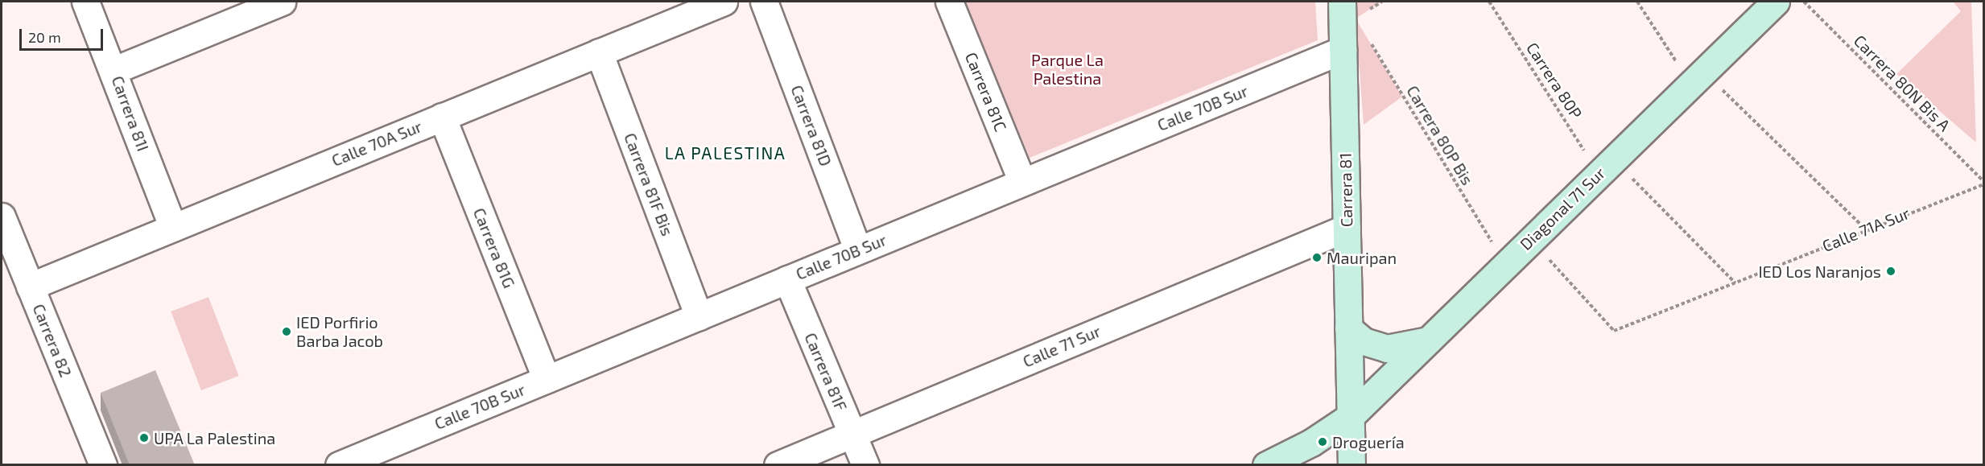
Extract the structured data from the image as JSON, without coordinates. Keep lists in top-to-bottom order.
{
  "streets": {
    "street": [
      "Carrera 81C",
      "Calle 70B Sur",
      "Carrera 81I",
      "Carrera 81D",
      "Calle 70A Sur",
      "Carrera 81F Bis",
      "Carrera 81",
      "Diagonal 71 Sur",
      "Carrera 81G",
      "Carrera 82",
      "Calle 71 Sur",
      "Carrera 81F"
    ],
    "path": [
      "Carrera 80P",
      "Carrera 80N Bis A",
      "Carrera 80P Bis",
      "Calle 71A Sur"
    ]
  },
  "crossings": [
    ["Carrera 80P", "Diagonal 71 Sur"],
    ["Carrera 80P", "Calle 71A Sur"],
    ["Carrera 80N Bis A", "Calle 71A Sur"],
    ["Carrera 81C", "Calle 70B Sur"],
    ["Calle 70B Sur", "Carrera 81D"],
    ["Calle 70B Sur", "Carrera 81F Bis"],
    ["Calle 70B Sur", "Carrera 81"],
    ["Calle 70B Sur", "Carrera 81G"],
    ["Calle 70B Sur", "Carrera 81F"],
    ["Carrera 81I", "Calle 70A Sur"],
    ["Carrera 80P Bis", "Diagonal 71 Sur"],
    ["Calle 70A Sur", "Carrera 81F Bis"],
    ["Calle 70A Sur", "Carrera 81G"],
    ["Calle 70A Sur", "Carrera 82"],
    ["Carrera 81", "Diagonal 71 Sur"],
    ["Carrera 81", "Calle 71 Sur"],
    ["Diagonal 71 Sur", "Calle 71A Sur"],
    ["Calle 71 Sur", "Carrera 81F"]
  ],
  "districts": ["LA PALESTINA"],
  "parks": ["Parque La Palestina"],
  "places": [
    "Mauripan",
    "IED Los Naranjos",
    "IED Porfirio Barba Jacob",
    "UPA La Palestina",
    "Droguería"
  ],
  "scale_bar": "20 m"
}
